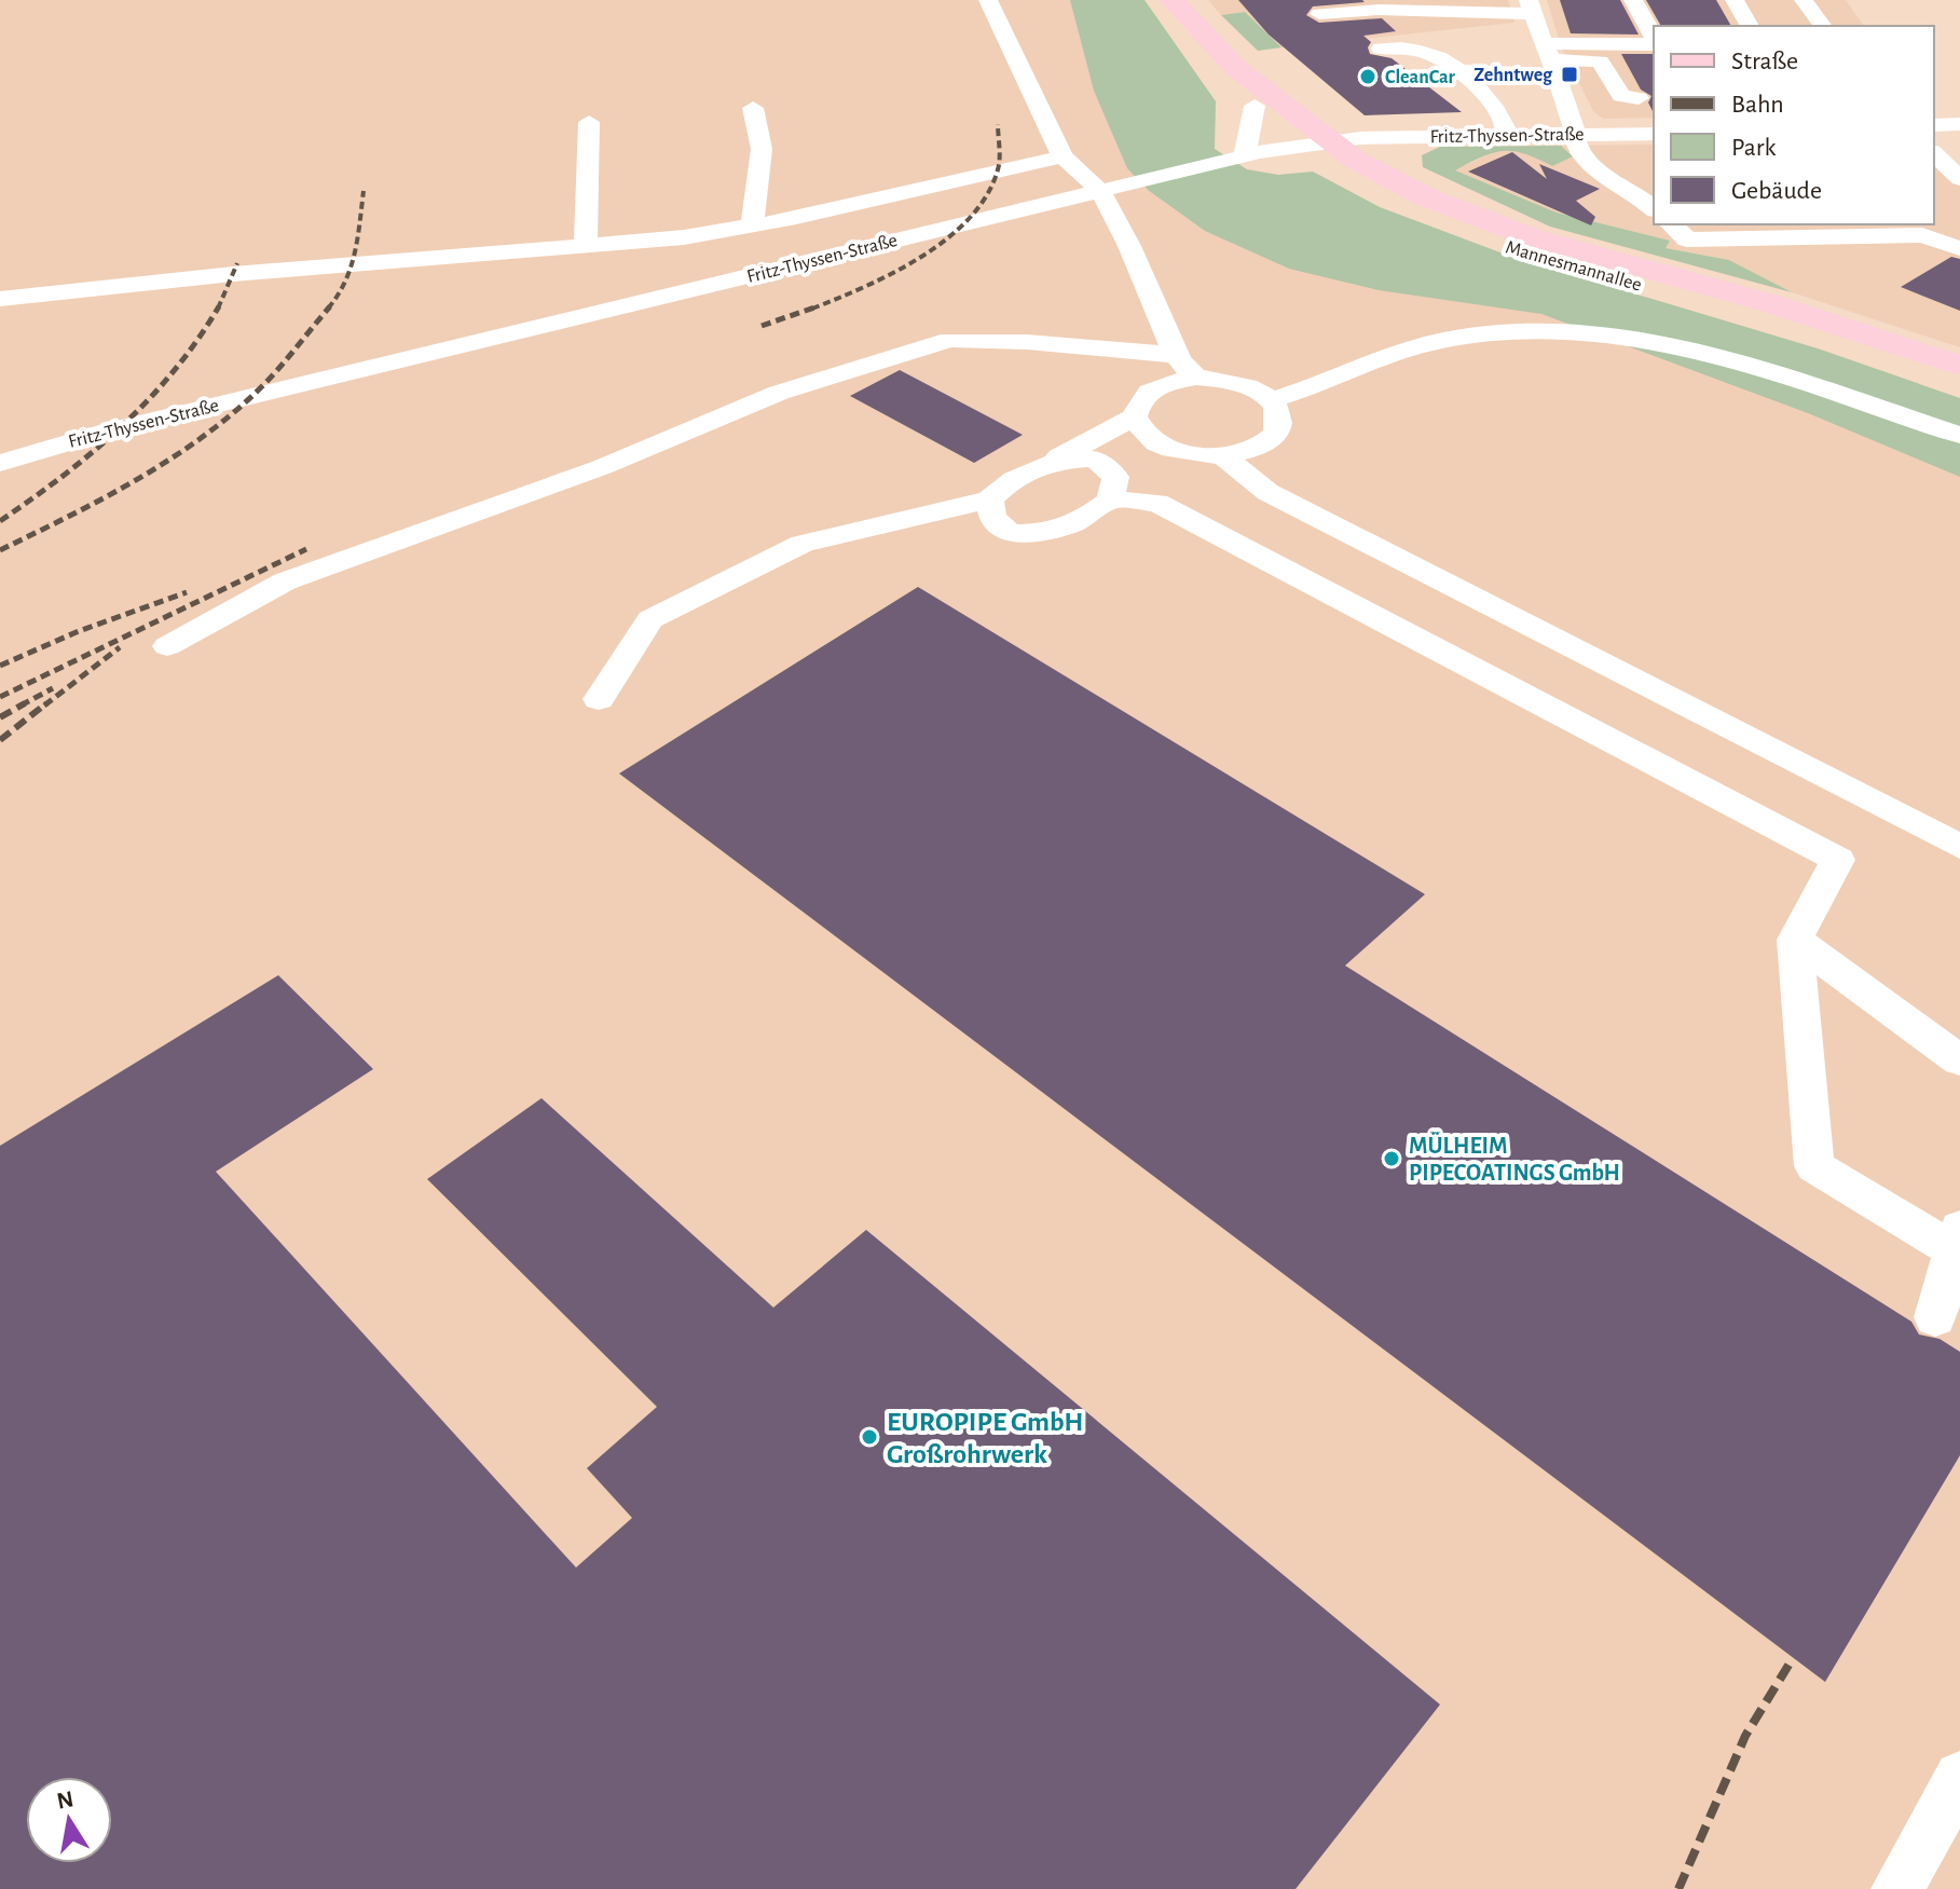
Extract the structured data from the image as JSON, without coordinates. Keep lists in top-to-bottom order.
{
  "streets": {
    "main road": ["Mannesmannallee"],
    "street": ["Fritz-Thyssen-Straße"]
  },
  "crossings": [
    ["Fritz-Thyssen-Straße", "Mannesmannallee"]
  ],
  "places": {
    "transit": ["Zehntweg"],
    "other": ["CleanCar", "MÜLHEIM PIPECOATINGS GmbH", "EUROPIPE GmbH Großrohrwerk"]
  },
  "legend": [
    "Straße",
    "Bahn",
    "Park",
    "Gebäude"
  ],
  "north": "top"
}
